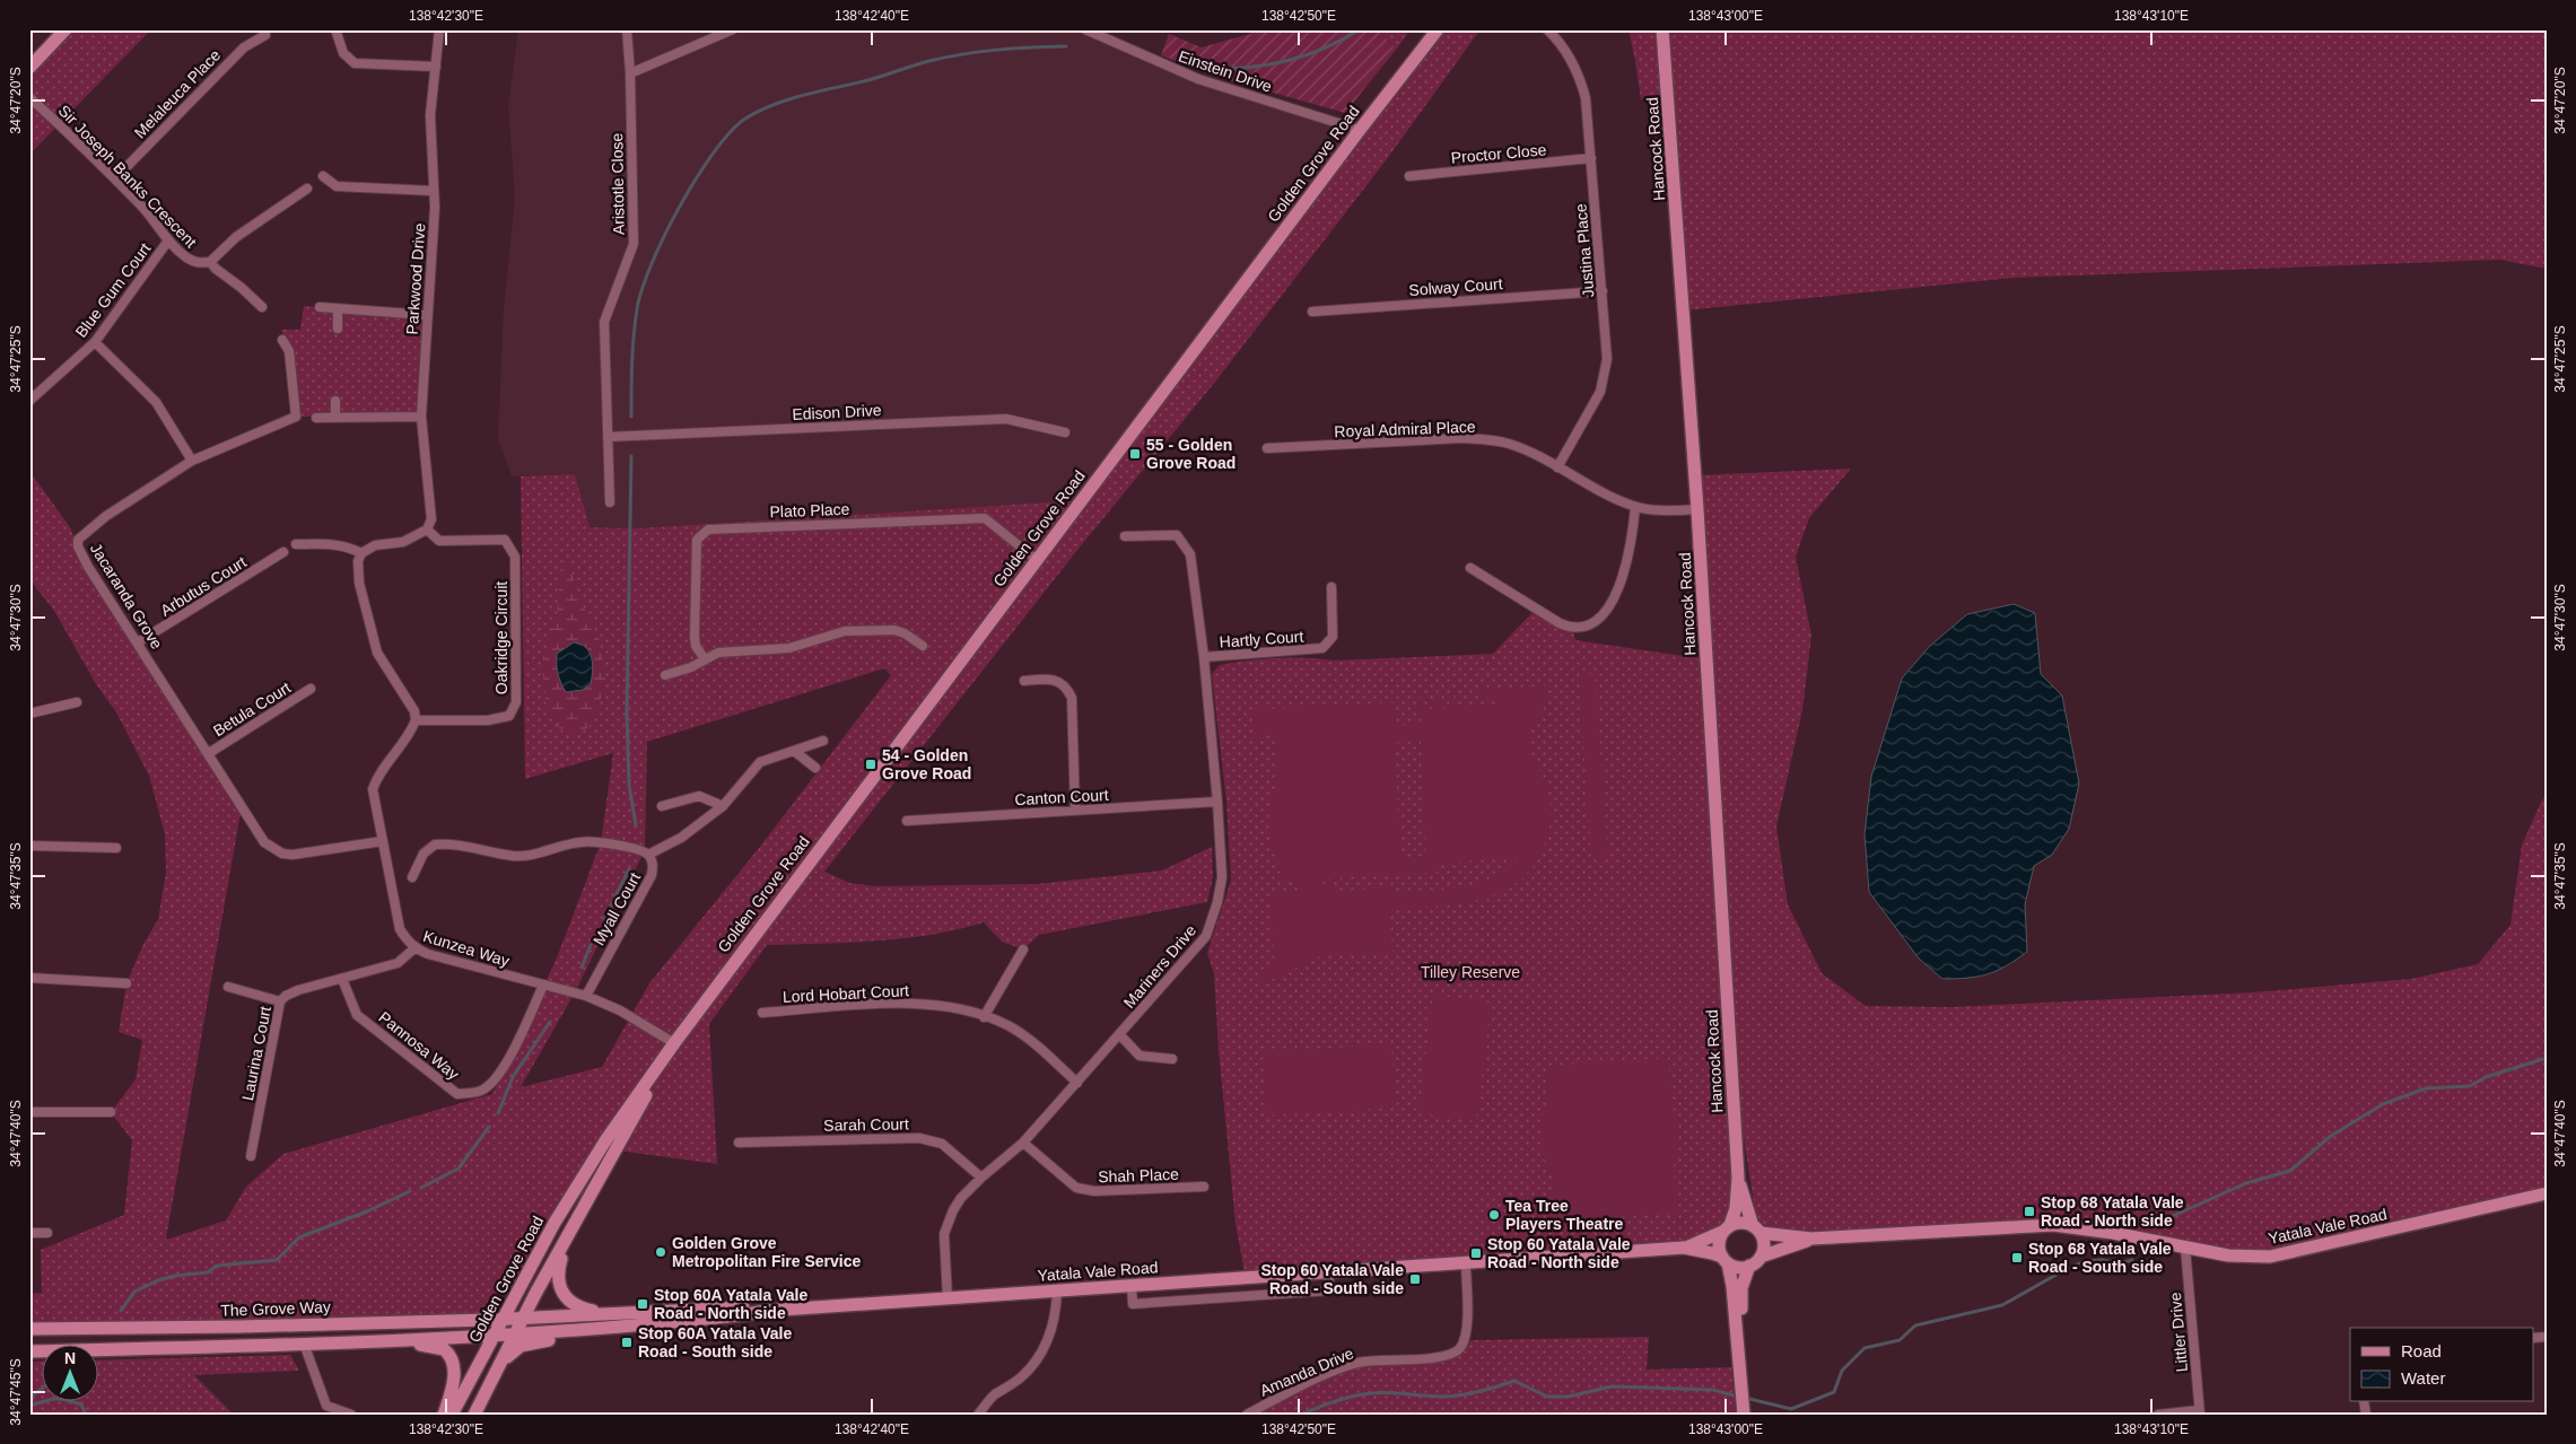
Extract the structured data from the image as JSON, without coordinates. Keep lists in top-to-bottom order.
{
  "streets": {
    "main road": [
      "Hancock Road",
      "Golden Grove Road",
      "Yatala Vale Road",
      "The Grove Way"
    ],
    "street": [
      "Einstein Drive",
      "Melaleuca Place",
      "Proctor Close",
      "Sir Joseph Banks Crescent",
      "Aristotle Close",
      "Justina Place",
      "Parkwood Drive",
      "Solway Court",
      "Blue Gum Court",
      "Edison Drive",
      "Royal Admiral Place",
      "Plato Place",
      "Arbutus Court",
      "Jacaranda Grove",
      "Oakridge Circuit",
      "Hartly Court",
      "Betula Court",
      "Canton Court",
      "Myall Court",
      "Kunzea Way",
      "Mariners Drive",
      "Lord Hobart Court",
      "Pannosa Way",
      "Laurina Court",
      "Sarah Court",
      "Shah Place",
      "Littler Drive",
      "Amanda Drive"
    ]
  },
  "crossings": [
    ["Einstein Drive", "Golden Grove Road"],
    ["Melaleuca Place", "Sir Joseph Banks Crescent"],
    ["Hancock Road", "Royal Admiral Place"],
    ["Hancock Road", "Yatala Vale Road"],
    ["Proctor Close", "Justina Place"],
    ["Golden Grove Road", "Plato Place"],
    ["Golden Grove Road", "Kunzea Way"],
    ["Golden Grove Road", "Yatala Vale Road"],
    ["Golden Grove Road", "The Grove Way"],
    ["Sir Joseph Banks Crescent", "Blue Gum Court"],
    ["Aristotle Close", "Edison Drive"],
    ["Justina Place", "Solway Court"],
    ["Justina Place", "Royal Admiral Place"],
    ["Parkwood Drive", "Oakridge Circuit"],
    ["Arbutus Court", "Jacaranda Grove"],
    ["Jacaranda Grove", "Betula Court"],
    ["Jacaranda Grove", "Kunzea Way"],
    ["Oakridge Circuit", "Kunzea Way"],
    ["Hartly Court", "Mariners Drive"],
    ["Canton Court", "Mariners Drive"],
    ["Myall Court", "Kunzea Way"],
    ["Kunzea Way", "Pannosa Way"],
    ["Kunzea Way", "Laurina Court"],
    ["Mariners Drive", "Lord Hobart Court"],
    ["Mariners Drive", "Sarah Court"],
    ["Mariners Drive", "Shah Place"],
    ["Mariners Drive", "Yatala Vale Road"],
    ["Pannosa Way", "Laurina Court"],
    ["Yatala Vale Road", "Littler Drive"],
    ["Yatala Vale Road", "Amanda Drive"]
  ],
  "parks": ["Tilley Reserve"],
  "places": {
    "transit": [
      "55 - Golden Grove Road",
      "54 - Golden Grove Road",
      "Stop 68 Yatala Vale Road - North side",
      "Stop 60 Yatala Vale Road - North side",
      "Stop 68 Yatala Vale Road - South side",
      "Stop 60 Yatala Vale Road - South side",
      "Stop 60A Yatala Vale Road - North side",
      "Stop 60A Yatala Vale Road - South side"
    ],
    "other": ["Tea Tree Players Theatre", "Golden Grove Metropolitan Fire Service"]
  },
  "legend": ["Road", "Water"],
  "north": "top",
  "coordinates": [
    "138°42'30\"E",
    "138°42'40\"E",
    "138°42'50\"E",
    "138°43'00\"E",
    "138°43'10\"E",
    "34°47'20\"S",
    "34°47'25\"S",
    "34°47'30\"S",
    "34°47'35\"S",
    "34°47'40\"S",
    "34°47'45\"S"
  ]
}
